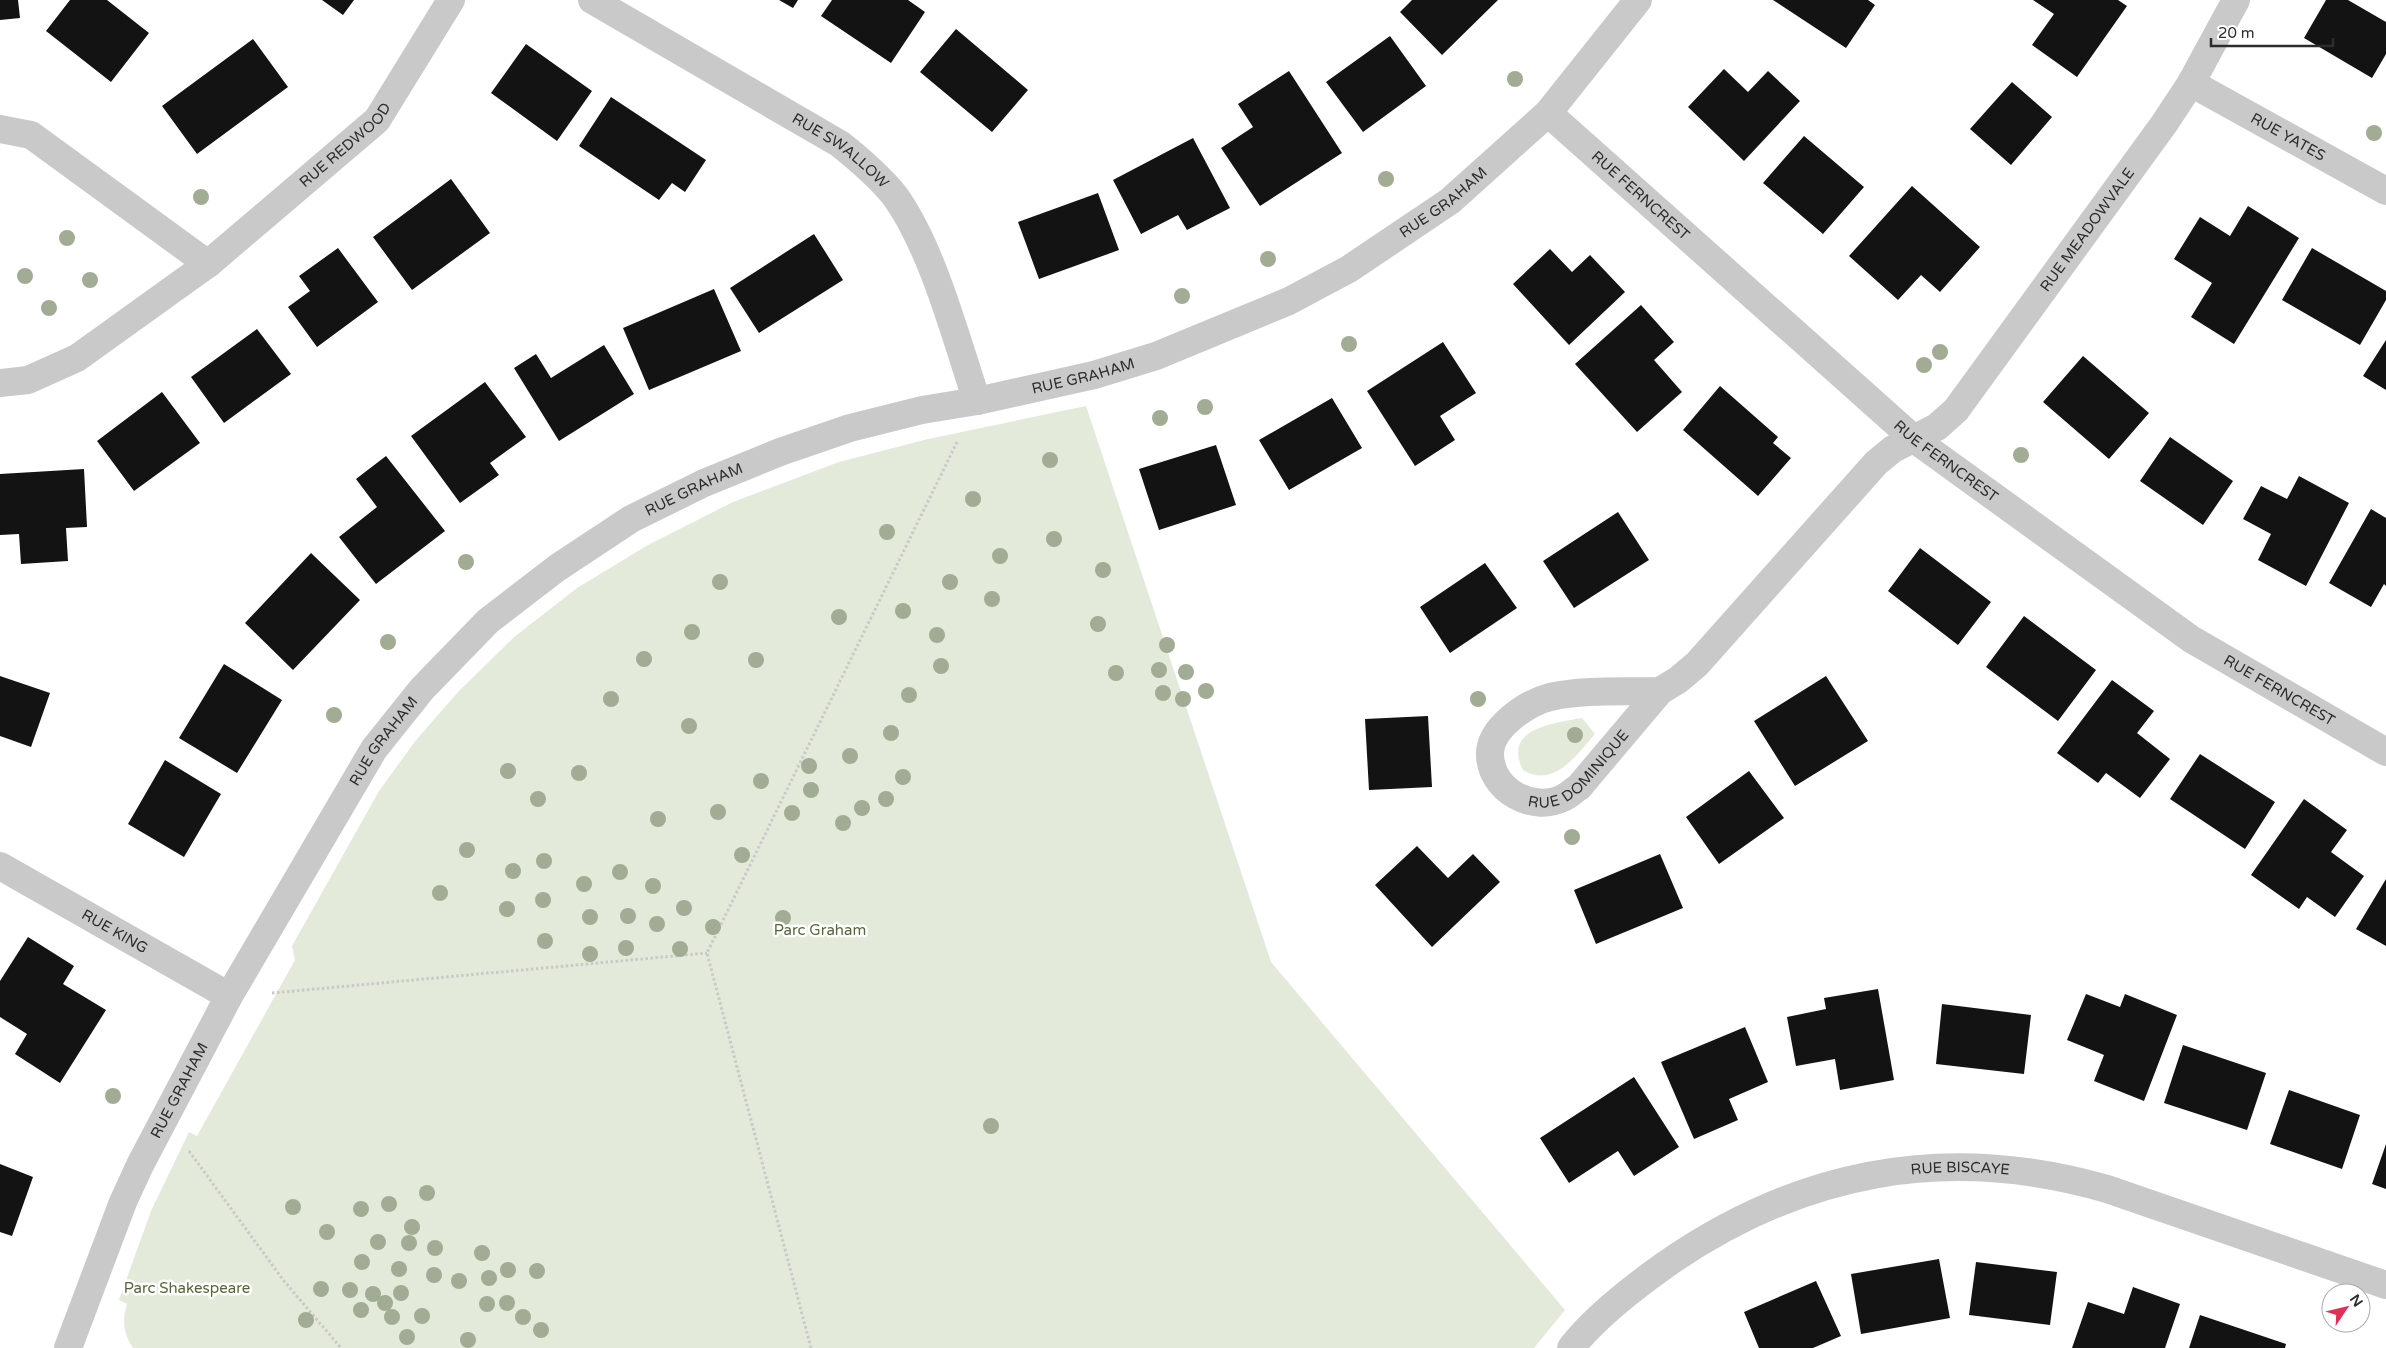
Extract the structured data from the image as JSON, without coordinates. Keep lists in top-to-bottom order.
{
  "streets": {
    "street": [
      "RUE YATES",
      "RUE REDWOOD",
      "RUE SWALLOW",
      "RUE FERNCREST",
      "RUE GRAHAM",
      "RUE MEADOWVALE",
      "RUE DOMINIQUE",
      "RUE KING",
      "RUE BISCAYE"
    ]
  },
  "crossings": [
    ["RUE YATES", "RUE MEADOWVALE"],
    ["RUE SWALLOW", "RUE GRAHAM"],
    ["RUE FERNCREST", "RUE GRAHAM"],
    ["RUE FERNCREST", "RUE MEADOWVALE"],
    ["RUE FERNCREST", "RUE DOMINIQUE"],
    ["RUE GRAHAM", "RUE KING"],
    ["RUE MEADOWVALE", "RUE DOMINIQUE"]
  ],
  "parks": ["Parc Graham", "Parc Shakespeare"],
  "scale_bar": "20 m",
  "north": "top right"
}
